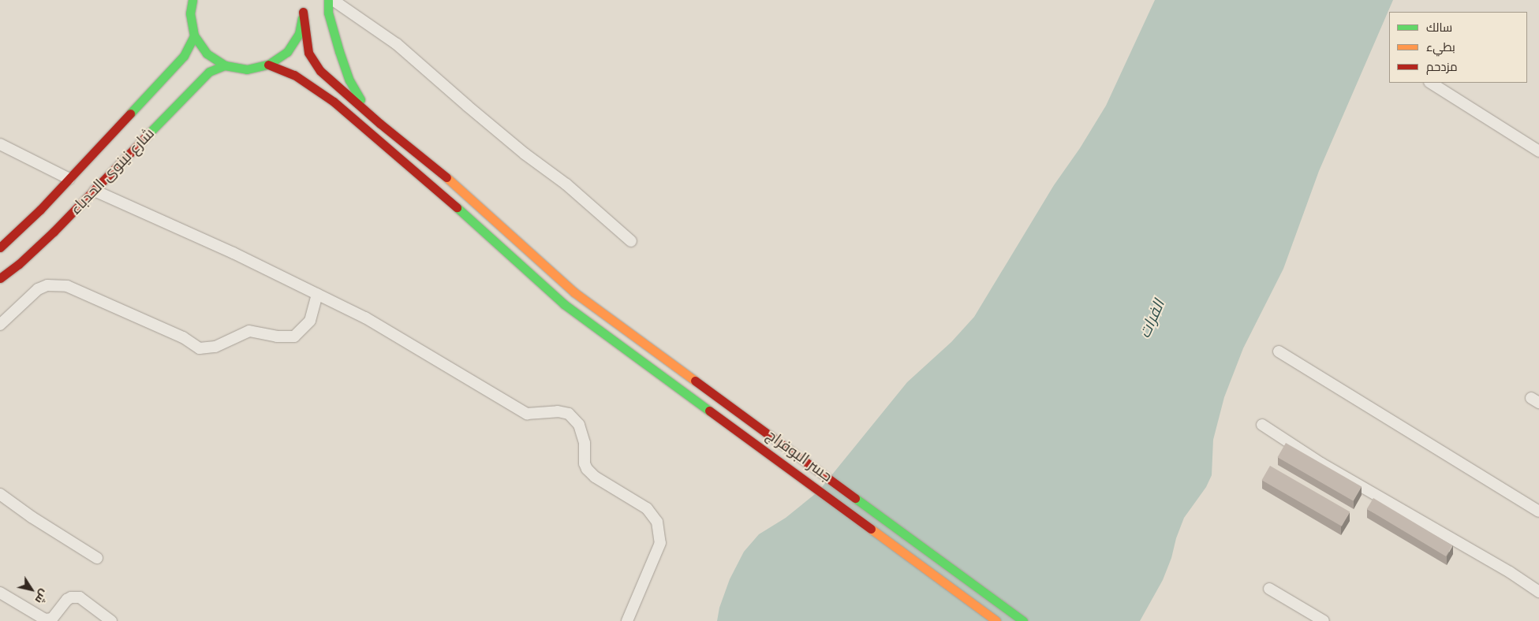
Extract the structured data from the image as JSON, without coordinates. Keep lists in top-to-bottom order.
{
  "streets": {
    "main road": ["شارع نينوى الحدباء", "جسر البوفراج"]
  },
  "water": ["الفرات"],
  "legend": ["سالك", "بطيء", "مزدحم"],
  "north": "bottom right"
}
